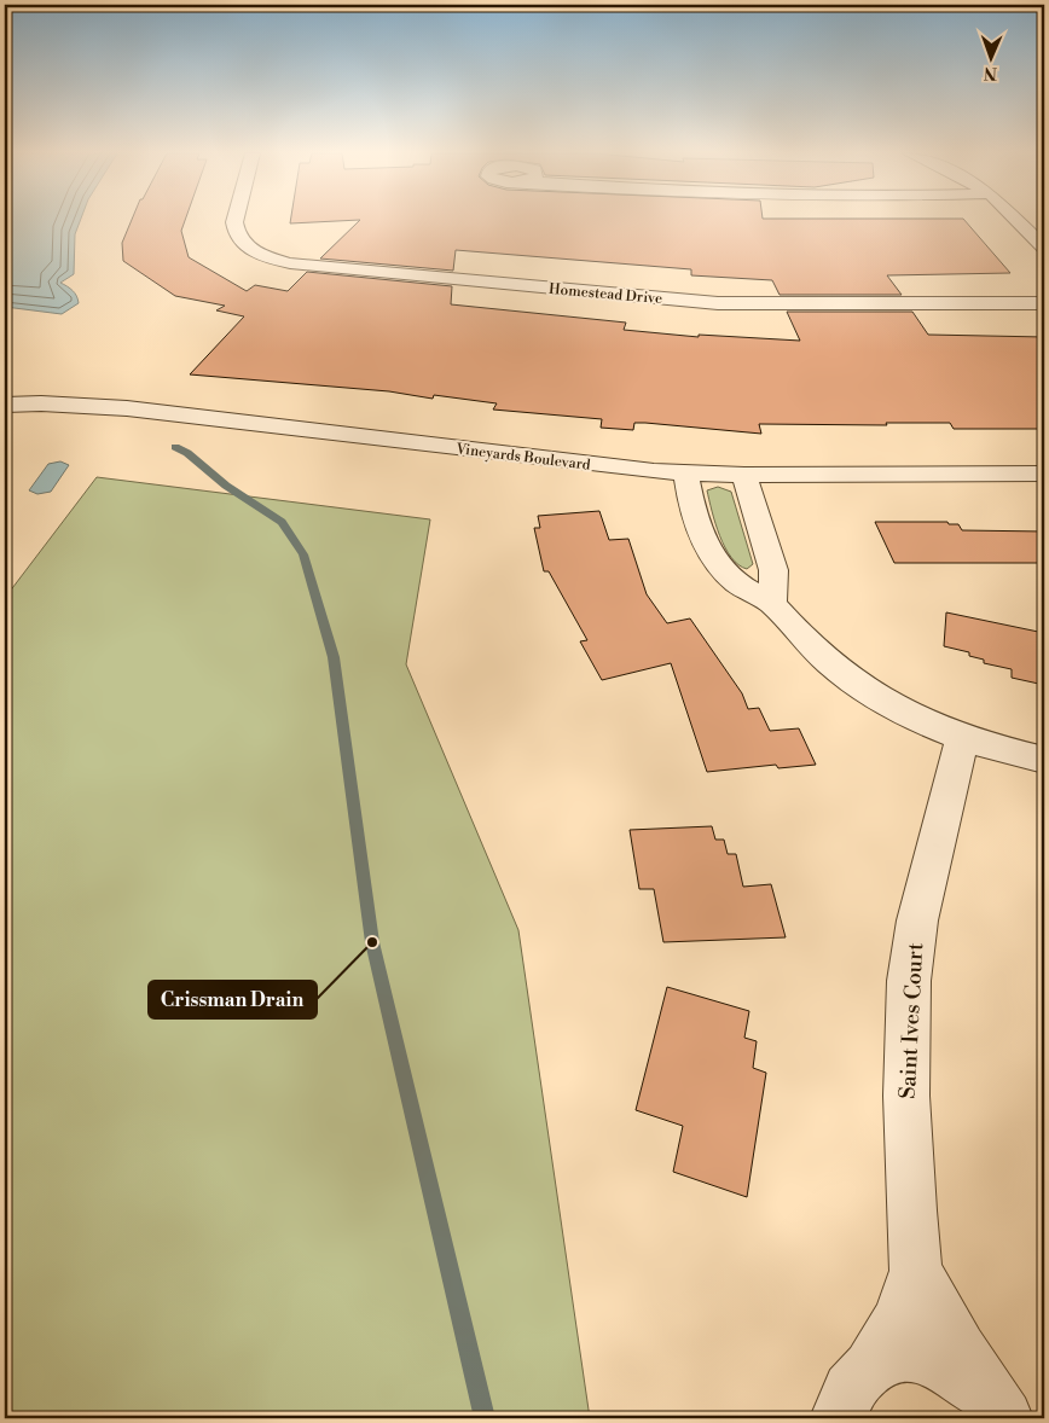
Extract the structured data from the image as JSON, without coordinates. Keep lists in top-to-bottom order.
{
  "streets": {
    "street": ["Homestead Drive", "Vineyards Boulevard", "Saint Ives Court"]
  },
  "places": ["Crissman Drain"],
  "north": "bottom"
}
